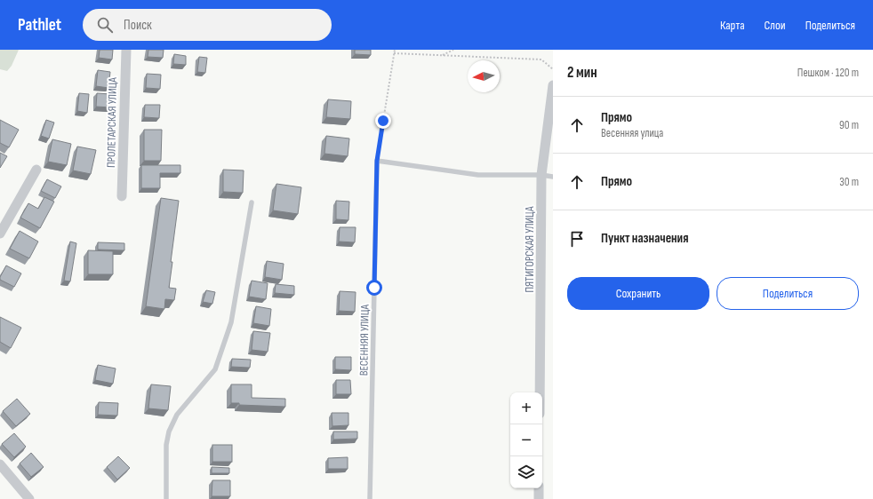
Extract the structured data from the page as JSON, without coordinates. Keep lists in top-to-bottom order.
{
  "streets": {
    "street": ["ПРОЛЕТАРСКАЯ УЛИЦА", "ПЯТИГОРСКАЯ УЛИЦА"],
    "lane": ["ВЕСЕННЯЯ УЛИЦА"]
  },
  "north": "left",
  "page": {
    "header": "Pathlet",
    "search": "Поиск",
    "nav": ["Карта", "Слои", "Поделиться"],
    "heading": ["2 мин", "Пешком · 120 m"],
    "list": [
      ["Прямо", "Весенняя улица", "90 m"],
      ["Прямо", "30 m"],
      "Пункт назначения"
    ],
    "buttons": ["Сохранить", "Поделиться"],
    "map_buttons": ["+", "−"]
  }
}
